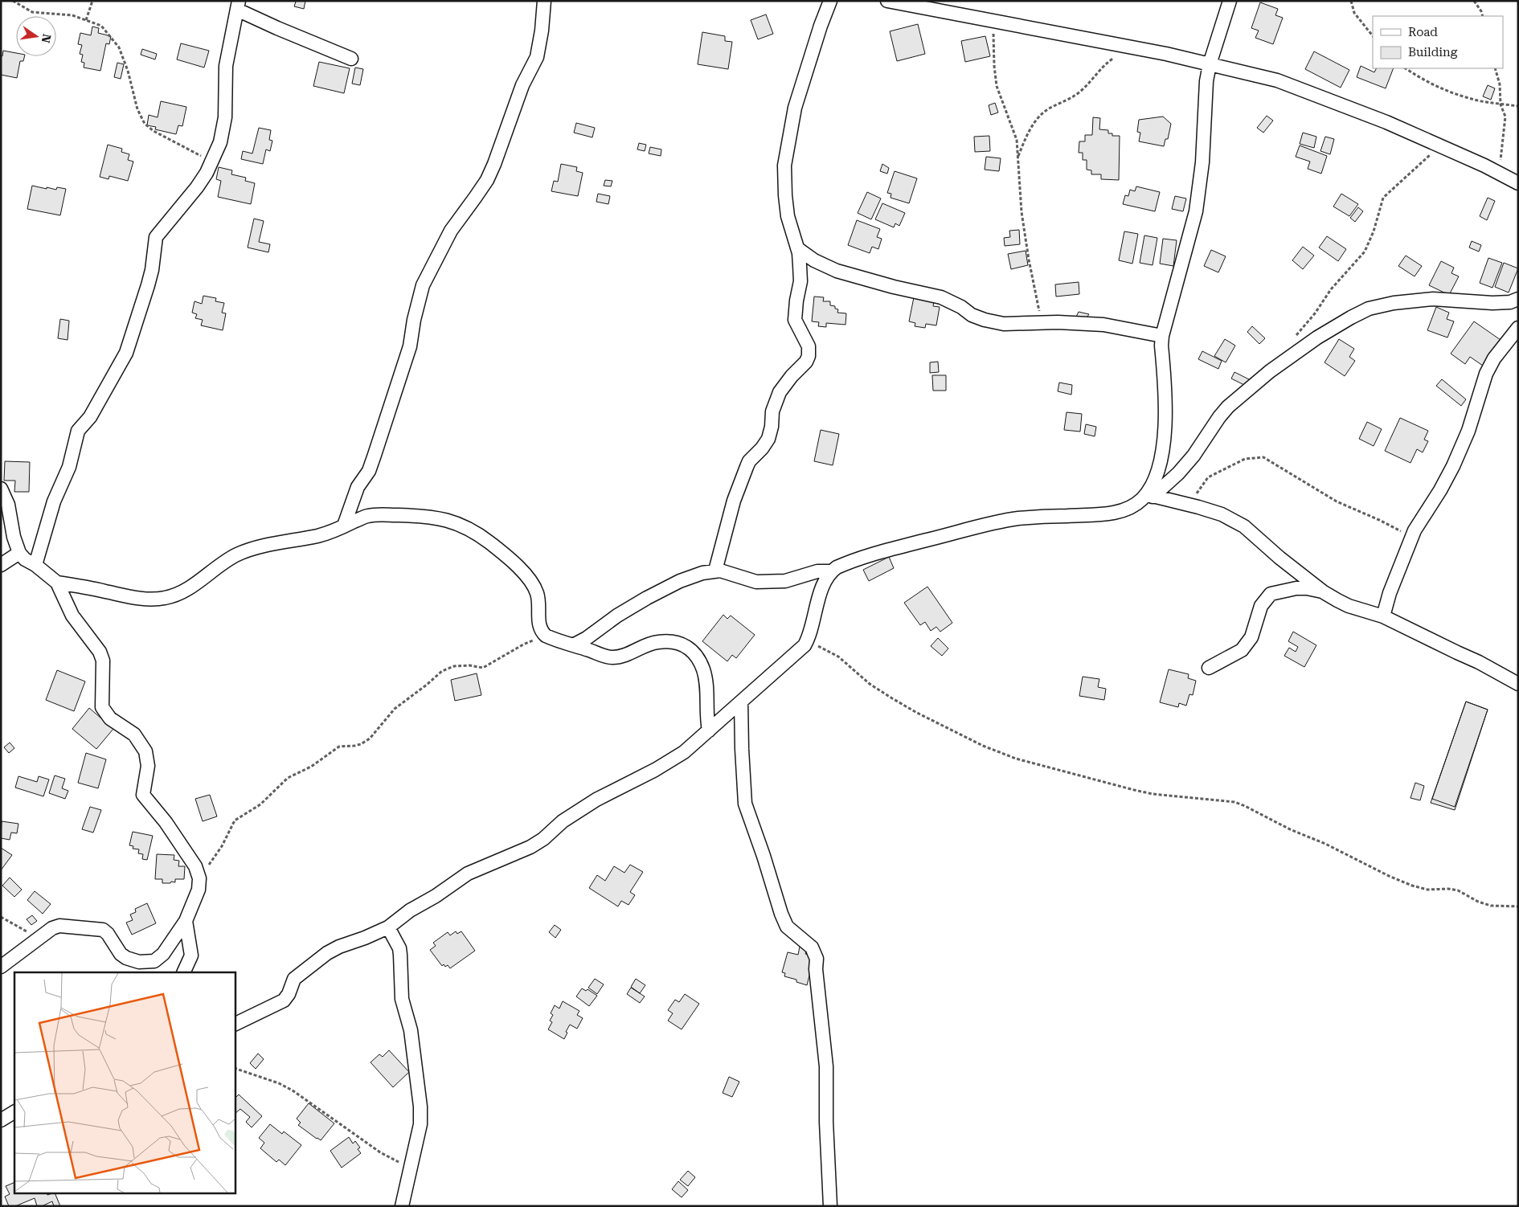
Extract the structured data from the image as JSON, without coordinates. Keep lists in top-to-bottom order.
{
  "legend": ["Road", "Building"],
  "north": "right"
}
